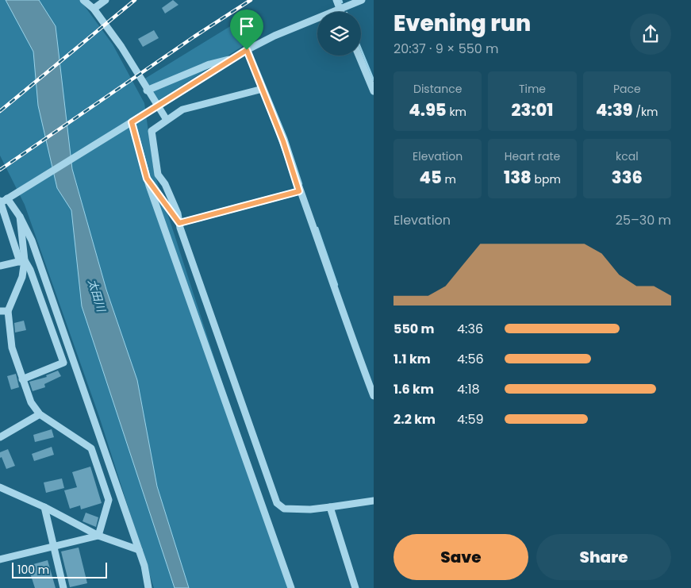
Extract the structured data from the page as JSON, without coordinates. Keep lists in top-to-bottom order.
{
  "water": ["太田川"],
  "scale_bar": "100 m",
  "page": {
    "heading": ["Evening run", "20:37 · 9 × 550 m"],
    "stats": [
      ["Distance", "4.95 km"],
      ["Time", "23:01"],
      ["Pace", "4:39 /km"],
      ["Elevation", "45 m"],
      ["Heart rate", "138 bpm"],
      ["kcal", "336"]
    ],
    "chart": ["Elevation", "25–30 m"],
    "list": [
      {
        "name": "550 m",
        "note": "4:36"
      },
      {
        "name": "1.1 km",
        "note": "4:56"
      },
      {
        "name": "1.6 km",
        "note": "4:18"
      },
      {
        "name": "2.2 km",
        "note": "4:59"
      }
    ],
    "buttons": ["Save", "Share"],
    "scale": "100 m"
  }
}
